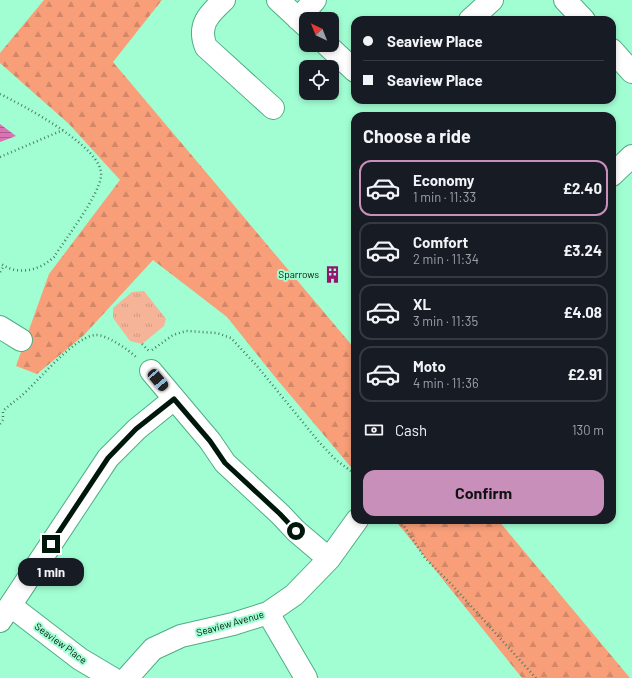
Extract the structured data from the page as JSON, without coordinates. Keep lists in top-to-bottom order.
{
  "streets": {
    "street": ["Seaview Avenue", "Seaview Place"]
  },
  "places": {
    "building": ["Sparrows"]
  },
  "north": "top left",
  "page": {
    "banner": ["Seaview Place", "Seaview Place"],
    "heading": "Choose a ride",
    "list": [
      {
        "name": "Economy",
        "note": "1 min · 11:33",
        "value": "£2.40"
      },
      {
        "name": "Comfort",
        "note": "2 min · 11:34",
        "value": "£3.24"
      },
      {
        "name": "XL",
        "note": "3 min · 11:35",
        "value": "£4.08"
      },
      {
        "name": "Moto",
        "note": "4 min · 11:36",
        "value": "£2.91"
      }
    ],
    "pay": ["Cash", "130 m"],
    "buttons": "Confirm",
    "bubble": "1 min"
  }
}
